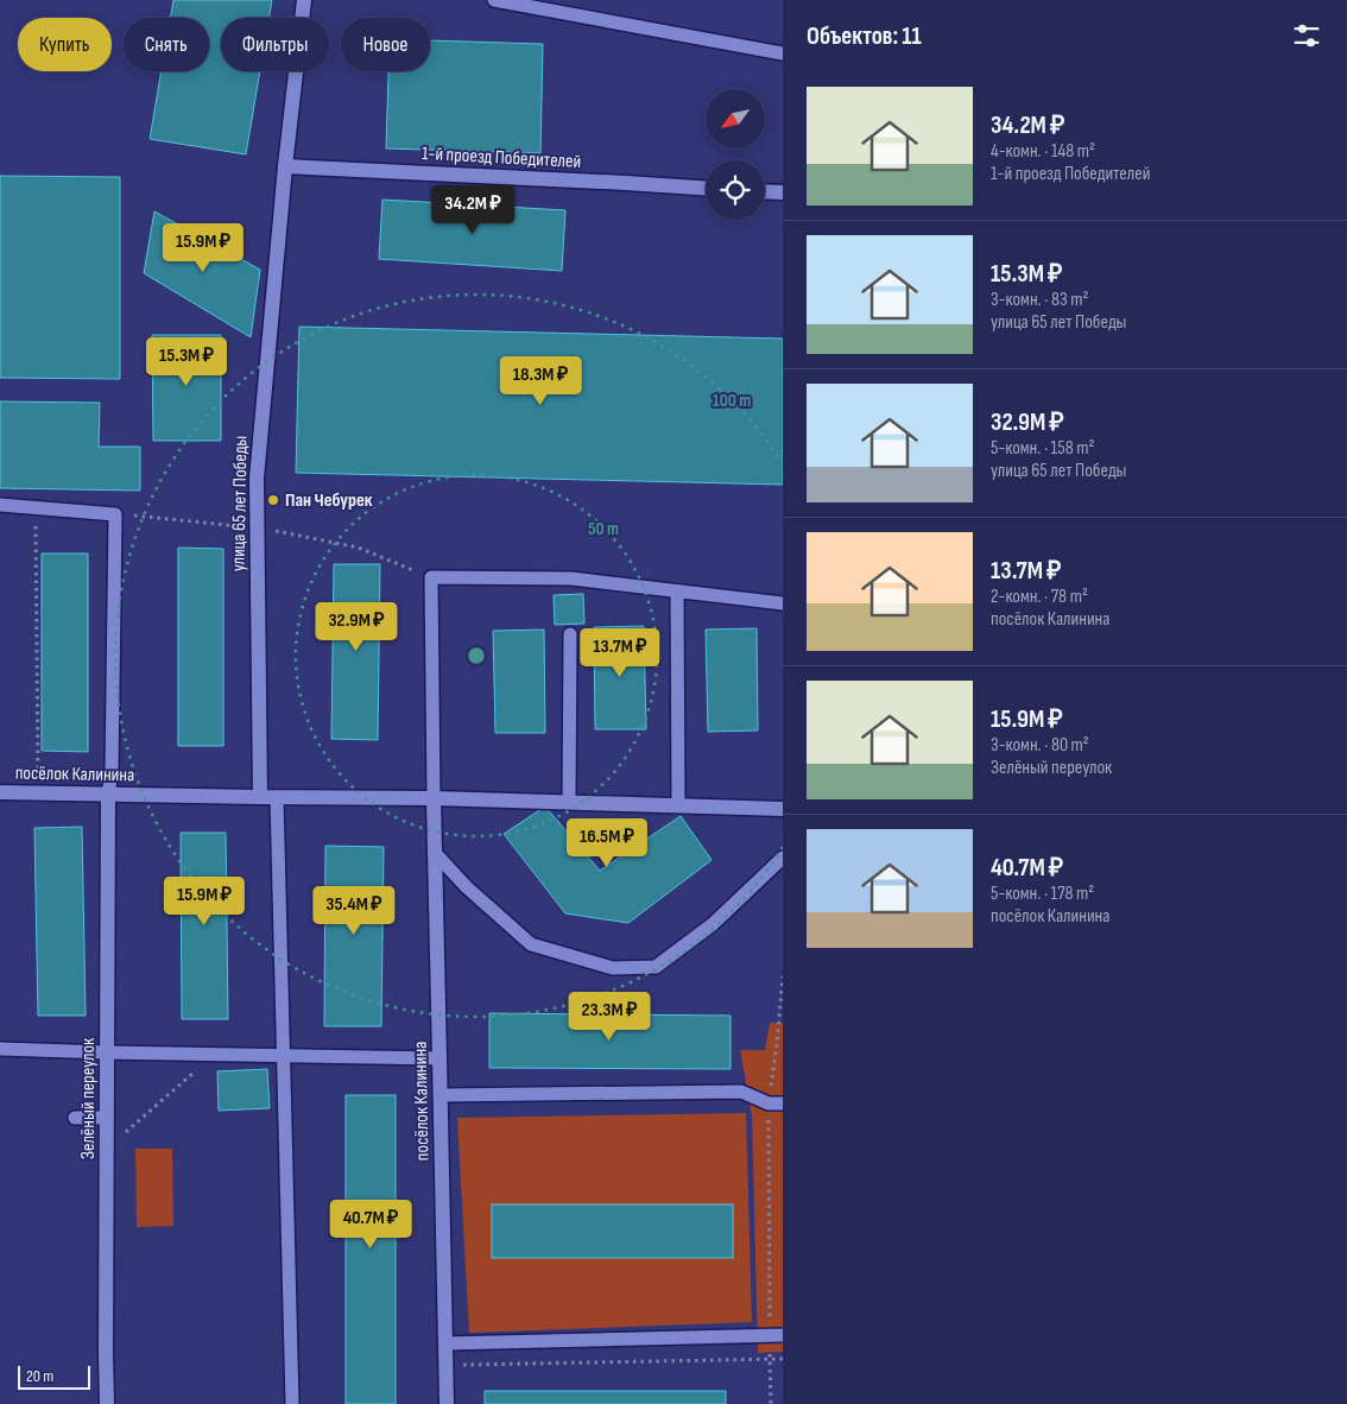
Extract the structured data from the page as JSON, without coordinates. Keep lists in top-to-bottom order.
{
  "streets": {
    "street": [
      "1-й проезд Победителей",
      "улица 65 лет Победы",
      "посёлок Калинина",
      "Зелёный переулок"
    ]
  },
  "crossings": [
    ["1-й проезд Победителей", "улица 65 лет Победы"],
    ["улица 65 лет Победы", "посёлок Калинина"],
    ["посёлок Калинина", "Зелёный переулок"]
  ],
  "places": ["Пан Чебурек"],
  "scale_bar": "20 m",
  "north": "bottom left",
  "page": {
    "heading": "Объектов: 11",
    "chip": [
      "Купить",
      "Снять",
      "Фильтры",
      "Новое"
    ],
    "list": [
      {
        "name": "34.2M ₽",
        "note": "4-комн. · 148 m² · 1-й проезд Победителей"
      },
      {
        "name": "15.3M ₽",
        "note": "3-комн. · 83 m² · улица 65 лет Победы"
      },
      {
        "name": "32.9M ₽",
        "note": "5-комн. · 158 m² · улица 65 лет Победы"
      },
      {
        "name": "13.7M ₽",
        "note": "2-комн. · 78 m² · посёлок Калинина"
      },
      {
        "name": "15.9M ₽",
        "note": "3-комн. · 80 m² · Зелёный переулок"
      },
      {
        "name": "40.7M ₽",
        "note": "5-комн. · 178 m² · посёлок Калинина"
      }
    ],
    "price": [
      "34.2M ₽",
      "15.9M ₽",
      "15.3M ₽",
      "18.3M ₽",
      "32.9M ₽",
      "13.7M ₽",
      "16.5M ₽",
      "15.9M ₽",
      "35.4M ₽",
      "23.3M ₽",
      "40.7M ₽"
    ],
    "scale": "20 m"
  },
  "rings": ["100 m", "50 m"]
}
